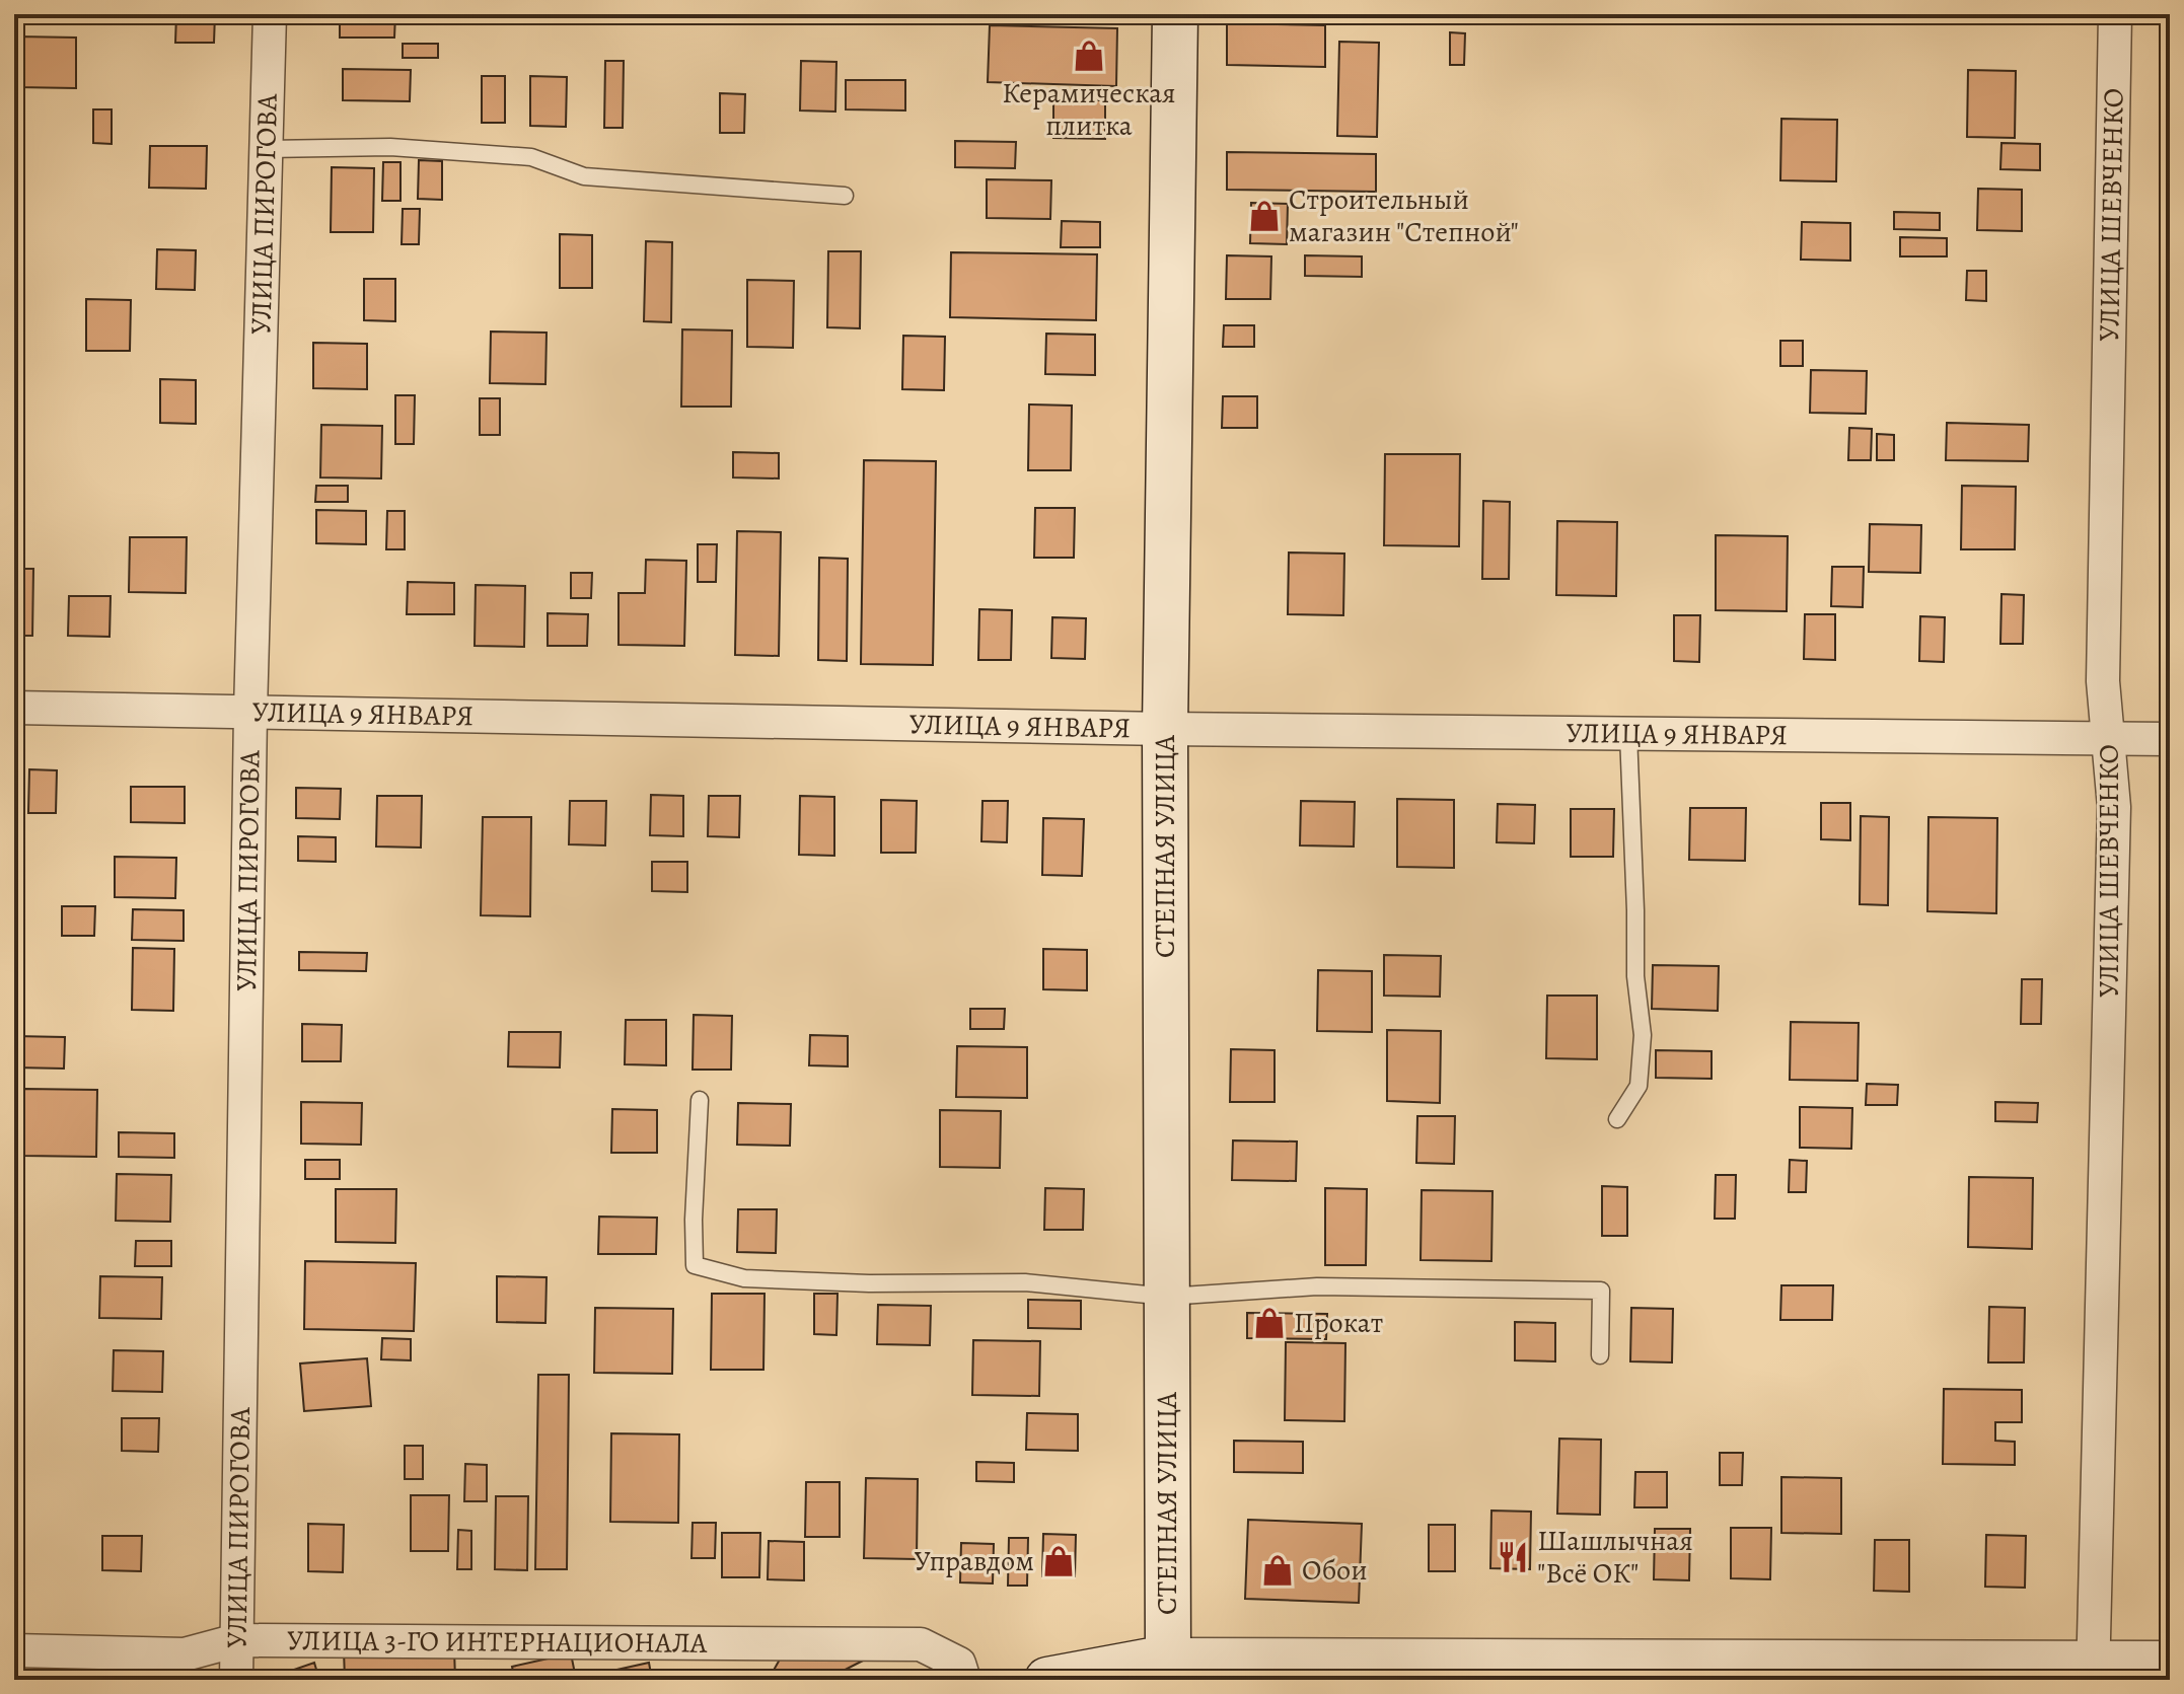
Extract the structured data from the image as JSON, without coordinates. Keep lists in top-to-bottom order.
{
  "streets": {
    "main road": ["СТЕПНАЯ УЛИЦА"],
    "street": [
      "УЛИЦА ПИРОГОВА",
      "УЛИЦА ШЕВЧЕНКО",
      "УЛИЦА 9 ЯНВАРЯ",
      "УЛИЦА 3-ГО ИНТЕРНАЦИОНАЛА"
    ]
  },
  "crossings": [
    ["УЛИЦА ПИРОГОВА", "УЛИЦА 9 ЯНВАРЯ"],
    ["УЛИЦА ПИРОГОВА", "УЛИЦА 3-ГО ИНТЕРНАЦИОНАЛА"],
    ["УЛИЦА ШЕВЧЕНКО", "УЛИЦА 9 ЯНВАРЯ"],
    ["УЛИЦА 9 ЯНВАРЯ", "СТЕПНАЯ УЛИЦА"]
  ],
  "places": {
    "shop": [
      "Керамическая плитка",
      "Строительный магазин \"Степной\"",
      "Прокат",
      "Управдом",
      "Обои"
    ],
    "restaurant": ["Шашлычная \"Всё ОК\""]
  }
}
